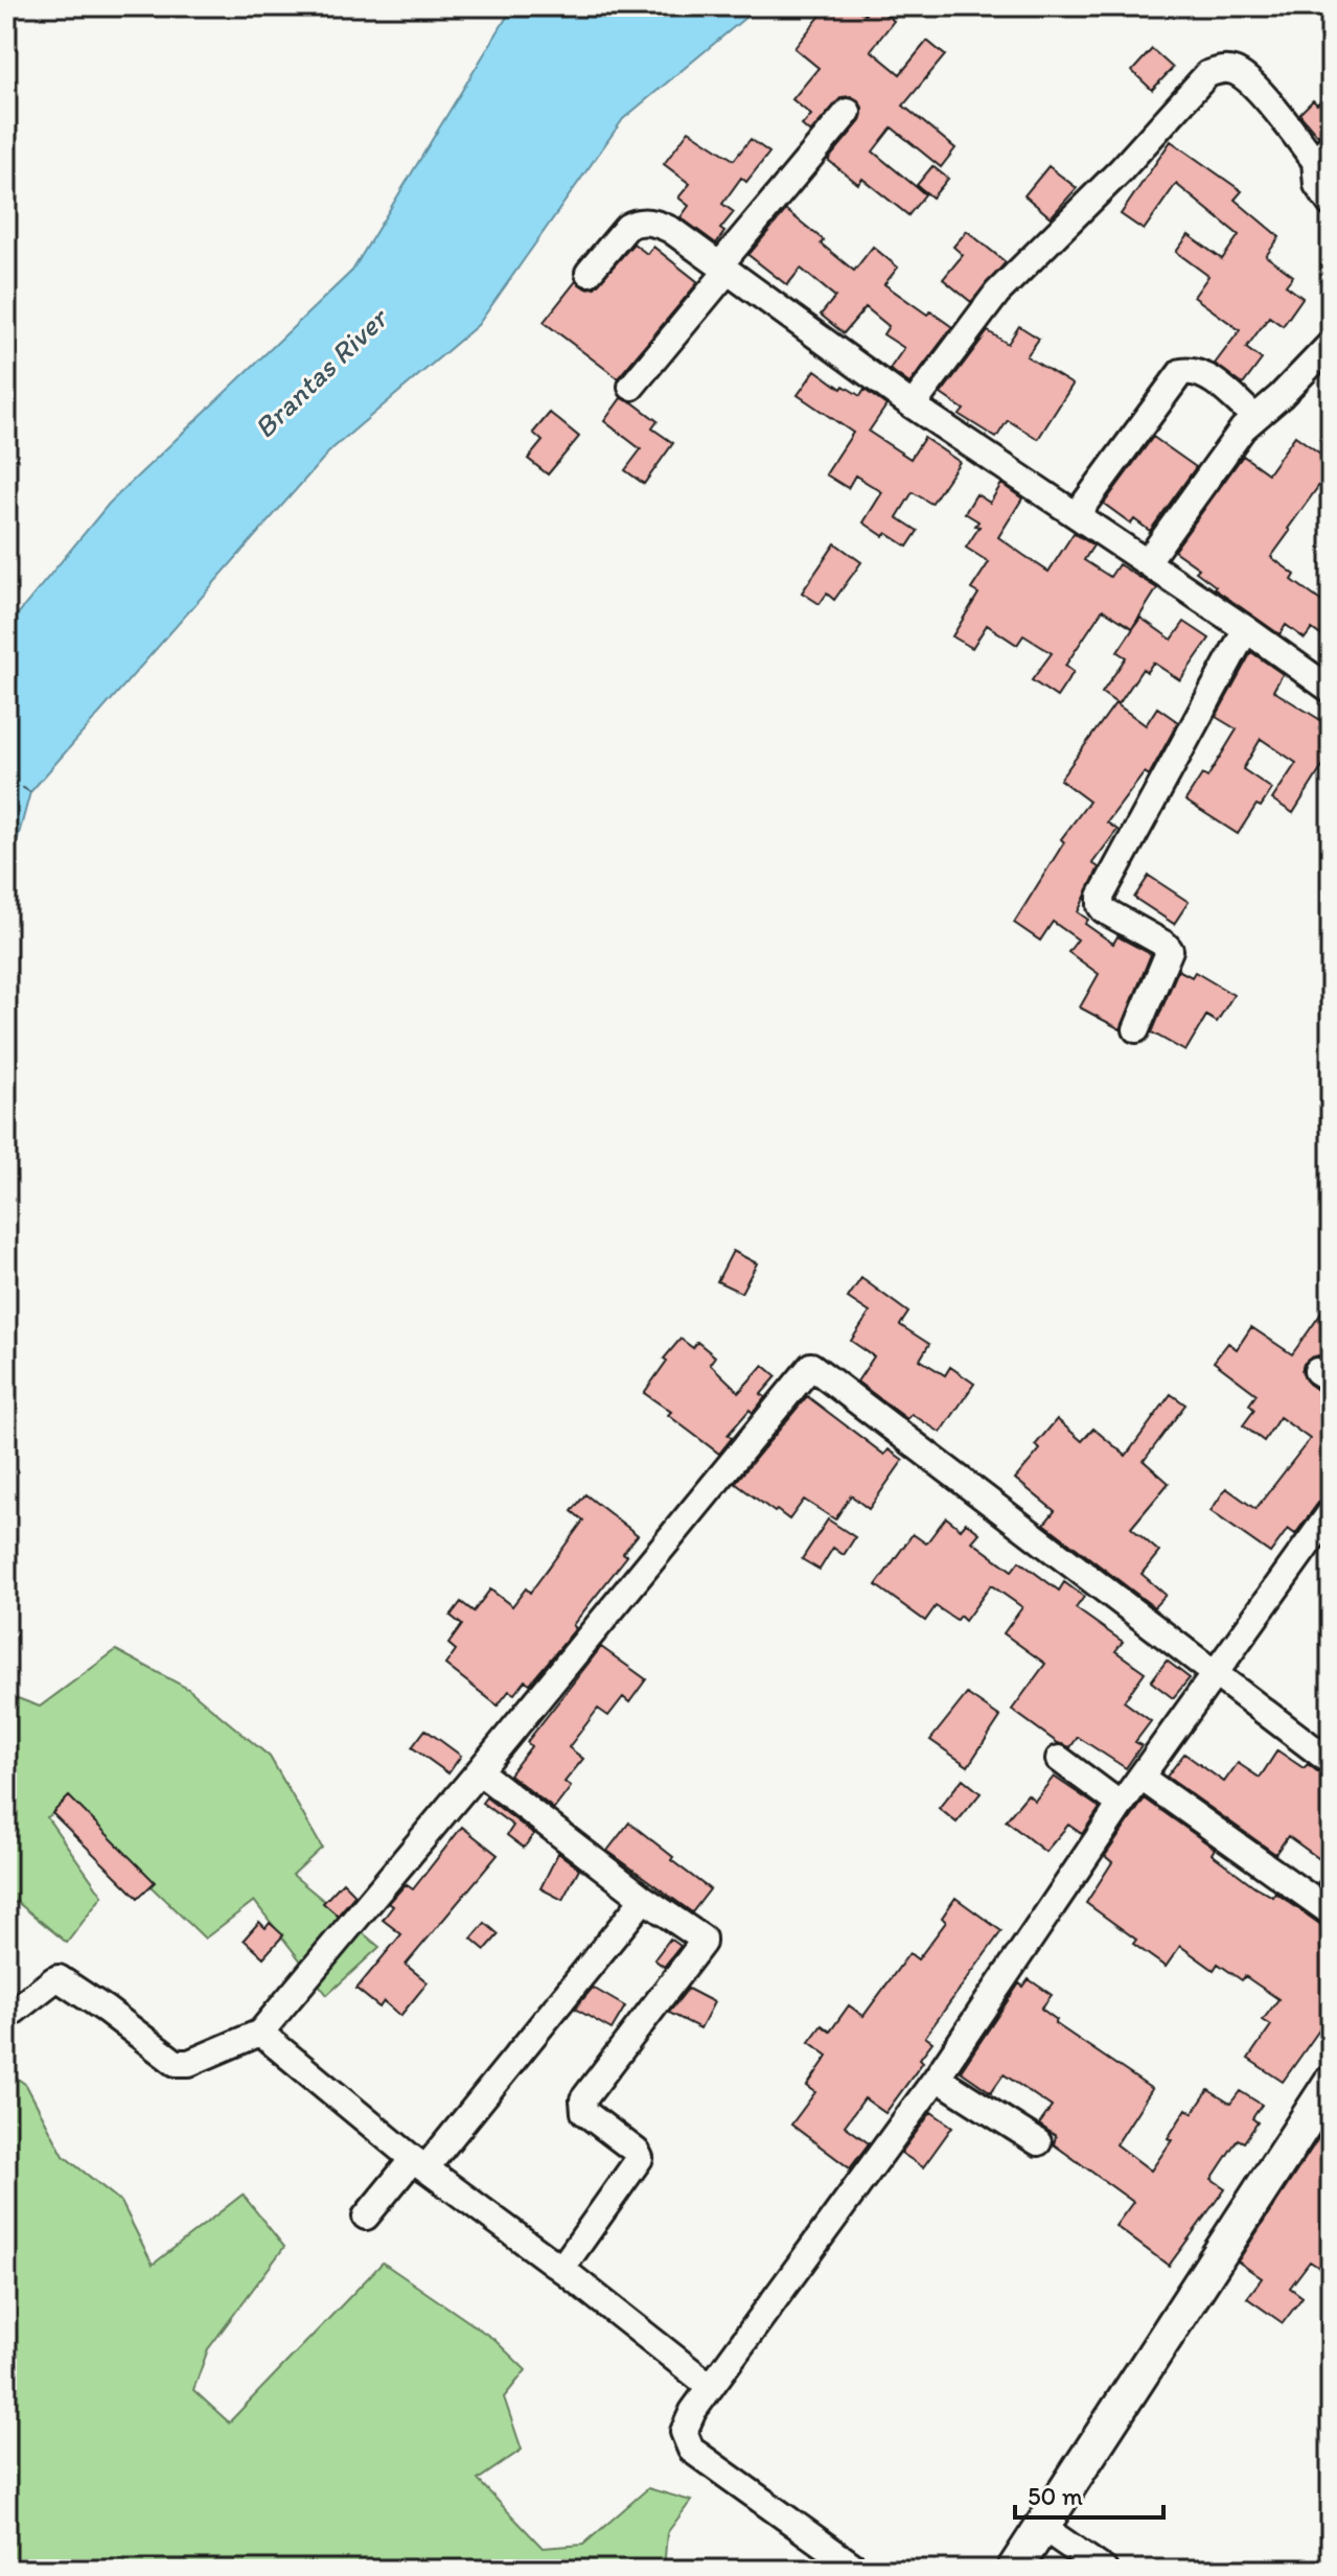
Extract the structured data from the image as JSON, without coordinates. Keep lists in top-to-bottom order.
{
  "water": ["Brantas River"],
  "scale_bar": "50 m"
}
